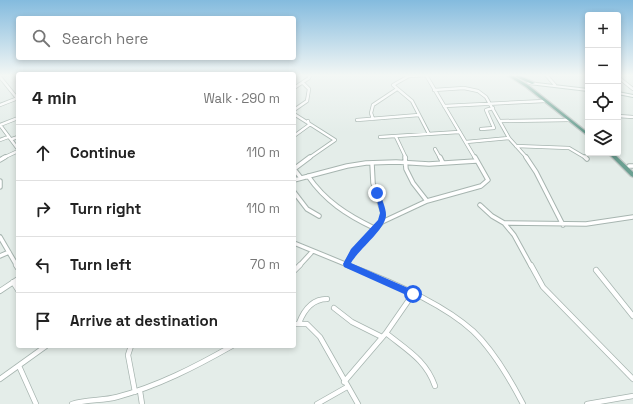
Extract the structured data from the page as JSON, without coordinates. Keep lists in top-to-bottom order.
{
  "page": {
    "map_buttons": ["+", "−"],
    "search": "Search here",
    "heading": ["4 min", "Walk · 290 m"],
    "list": [
      ["Continue", "110 m"],
      ["Turn right", "110 m"],
      ["Turn left", "70 m"],
      "Arrive at destination"
    ]
  }
}
